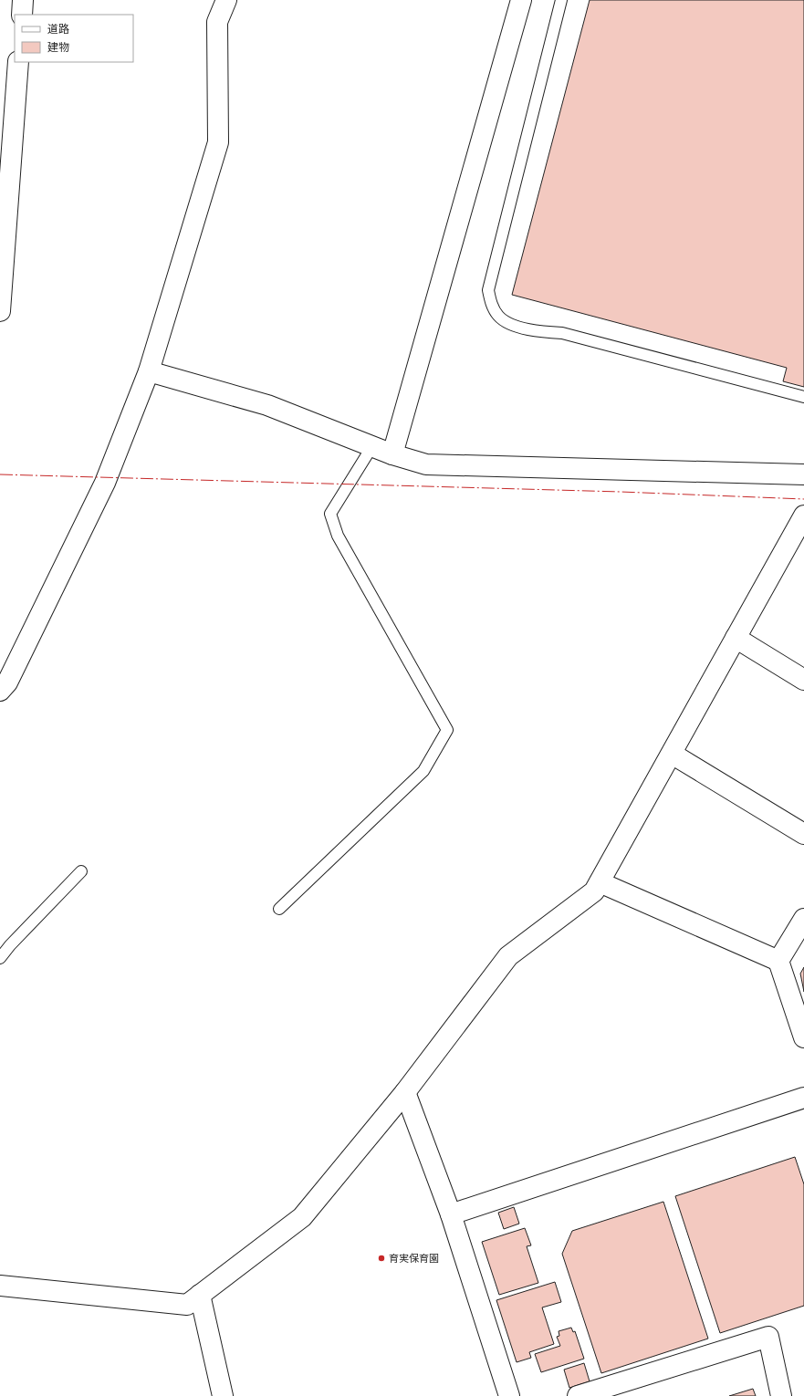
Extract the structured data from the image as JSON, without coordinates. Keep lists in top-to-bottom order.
{
  "places": ["育実保育園"],
  "legend": ["道路", "建物"]
}
